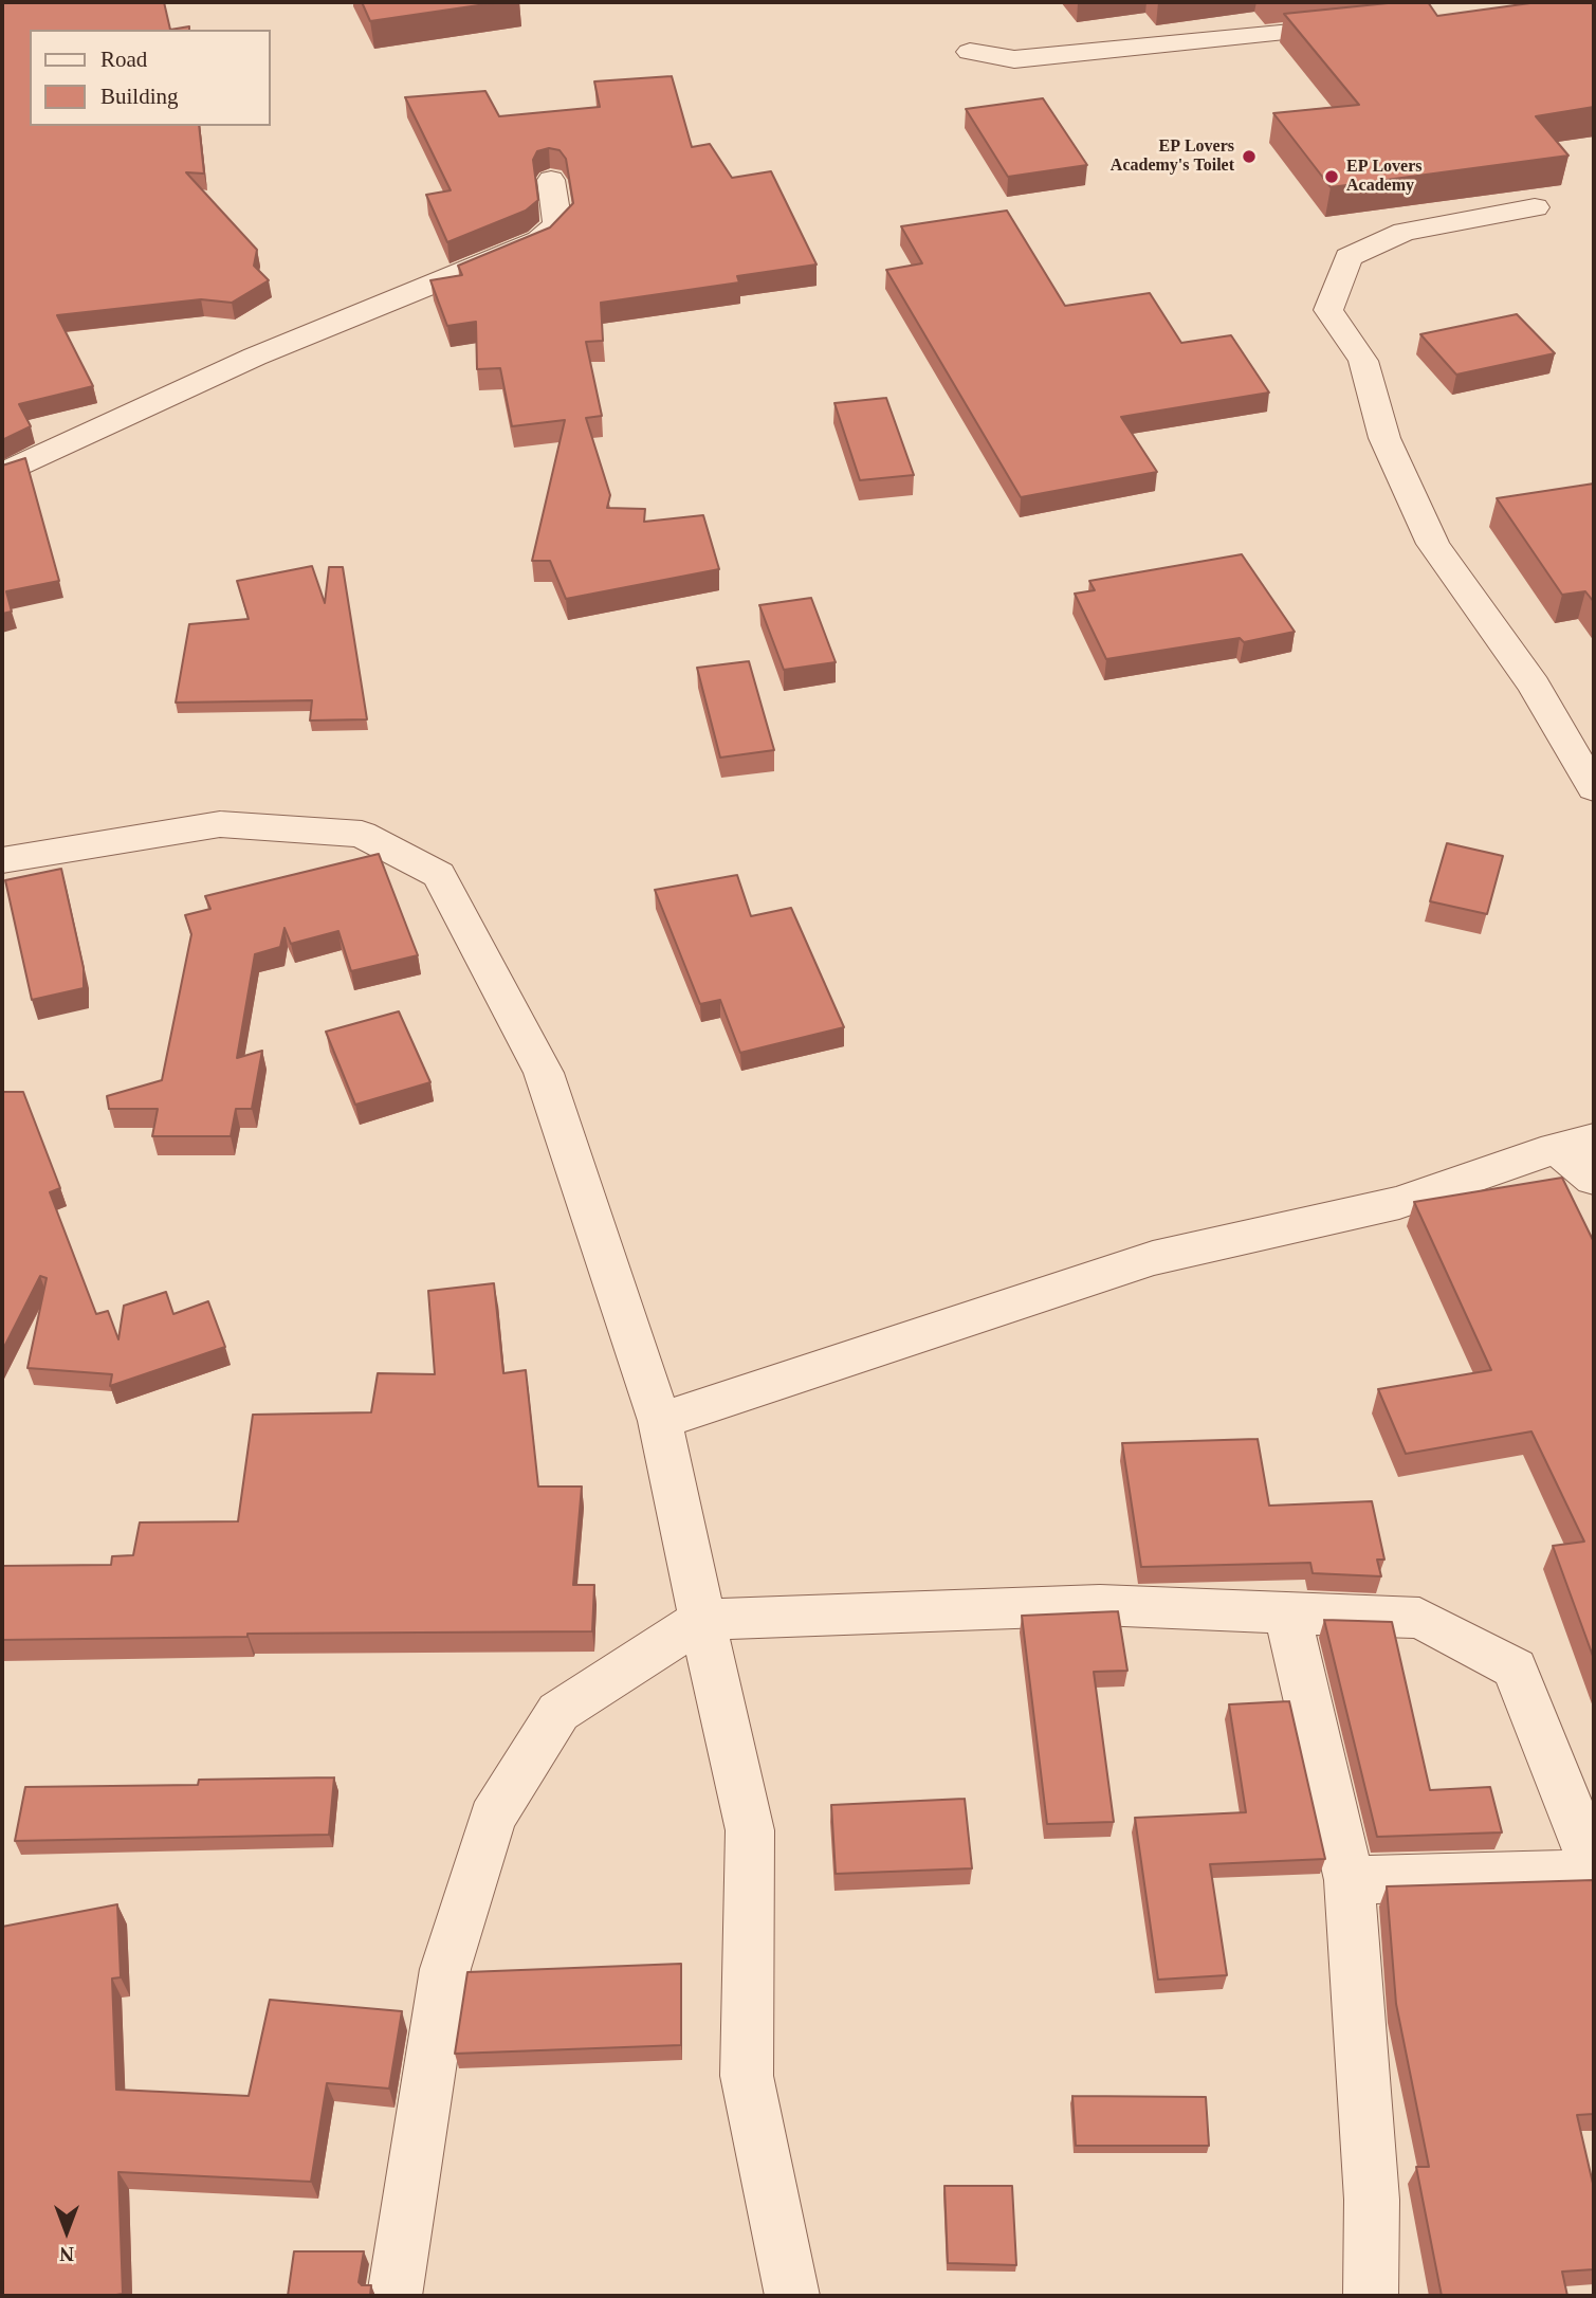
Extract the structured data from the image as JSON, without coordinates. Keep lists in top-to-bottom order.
{
  "places": ["EP Lovers Academy's Toilet", "EP Lovers Academy"],
  "legend": ["Road", "Building"],
  "north": "bottom"
}
